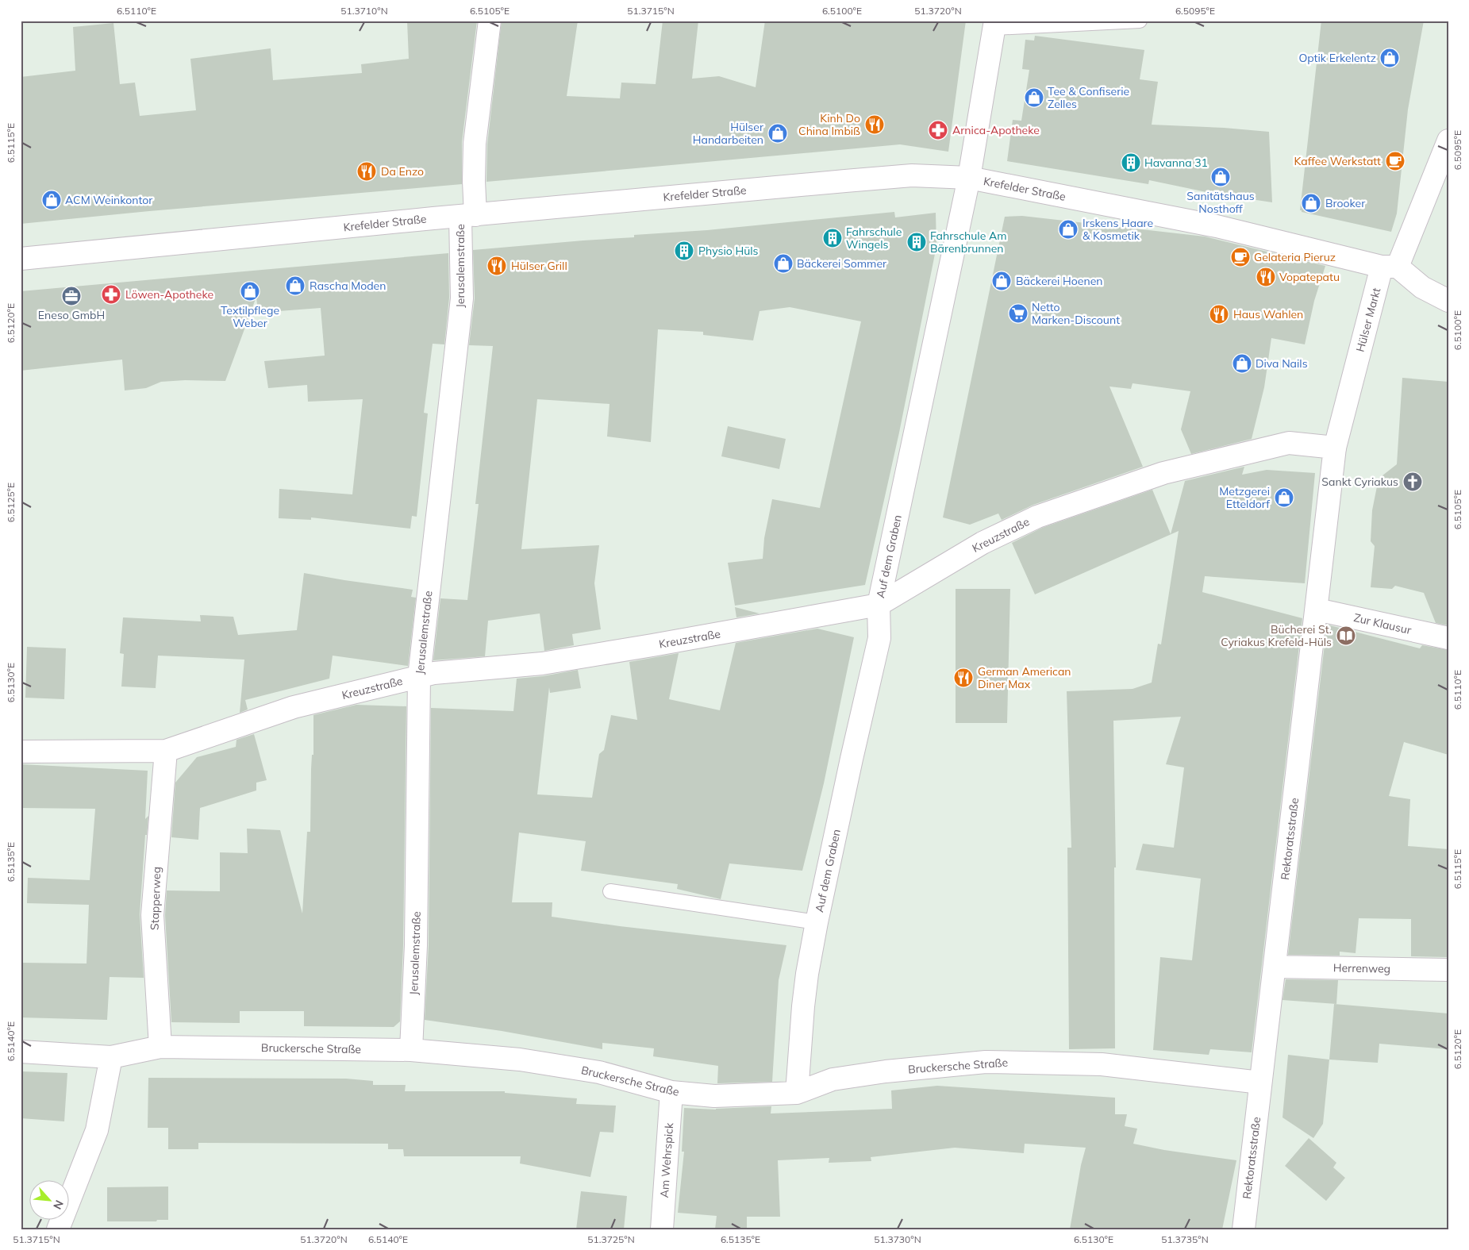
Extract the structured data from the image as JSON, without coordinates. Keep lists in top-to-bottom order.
{
  "streets": {
    "street": [
      "Krefelder Straße",
      "Jerusalemstraße",
      "Hülser Markt",
      "Kreuzstraße",
      "Auf dem Graben",
      "Zur Klausur",
      "Rektoratsstraße",
      "Stapperweg",
      "Herrenweg",
      "Bruckersche Straße",
      "Am Wehrspick"
    ]
  },
  "crossings": [
    ["Krefelder Straße", "Jerusalemstraße"],
    ["Krefelder Straße", "Hülser Markt"],
    ["Krefelder Straße", "Auf dem Graben"],
    ["Jerusalemstraße", "Kreuzstraße"],
    ["Jerusalemstraße", "Bruckersche Straße"],
    ["Hülser Markt", "Kreuzstraße"],
    ["Hülser Markt", "Rektoratsstraße"],
    ["Kreuzstraße", "Auf dem Graben"],
    ["Kreuzstraße", "Rektoratsstraße"],
    ["Kreuzstraße", "Stapperweg"],
    ["Auf dem Graben", "Bruckersche Straße"],
    ["Zur Klausur", "Rektoratsstraße"],
    ["Rektoratsstraße", "Herrenweg"],
    ["Rektoratsstraße", "Bruckersche Straße"],
    ["Stapperweg", "Bruckersche Straße"],
    ["Bruckersche Straße", "Am Wehrspick"]
  ],
  "places": {
    "shop": [
      "Optik Erkelentz",
      "Tee & Confiserie Zelles",
      "Hülser Handarbeiten",
      "Sanitätshaus Nosthoff",
      "ACM Weinkontor",
      "Brooker",
      "Irskens Haare & Kosmetik",
      "Bäckerei Sommer",
      "Bäckerei Hoenen",
      "Rascha Moden",
      "Textilpflege Weber",
      "Diva Nails",
      "Metzgerei Etteldorf"
    ],
    "restaurant": [
      "Kinh Do China Imbiß",
      "Da Enzo",
      "Hülser Grill",
      "Vopatepatu",
      "Haus Wahlen",
      "German American Diner Max"
    ],
    "pharmacy": ["Arnica-Apotheke", "Löwen-Apotheke"],
    "cafe": ["Kaffee Werkstatt", "Gelateria Pieruz"],
    "building": [
      "Havanna 31",
      "Fahrschule Wingels",
      "Fahrschule Am Bärenbrunnen",
      "Physio Hüls"
    ],
    "office": ["Eneso GmbH"],
    "supermarket": ["Netto Marken-Discount"],
    "church": ["Sankt Cyriakus"],
    "library": ["Bücherei St. Cyriakus Krefeld-Hüls"]
  },
  "north": "bottom right",
  "coordinates": [
    "6.5110°E",
    "51.3710°N",
    "6.5105°E",
    "51.3715°N",
    "6.5100°E",
    "51.3720°N",
    "6.5095°E",
    "6.5115°E",
    "6.5120°E",
    "6.5125°E",
    "6.5130°E",
    "6.5135°E",
    "6.5140°E",
    "51.3725°N",
    "51.3730°N",
    "51.3735°N"
  ]
}
